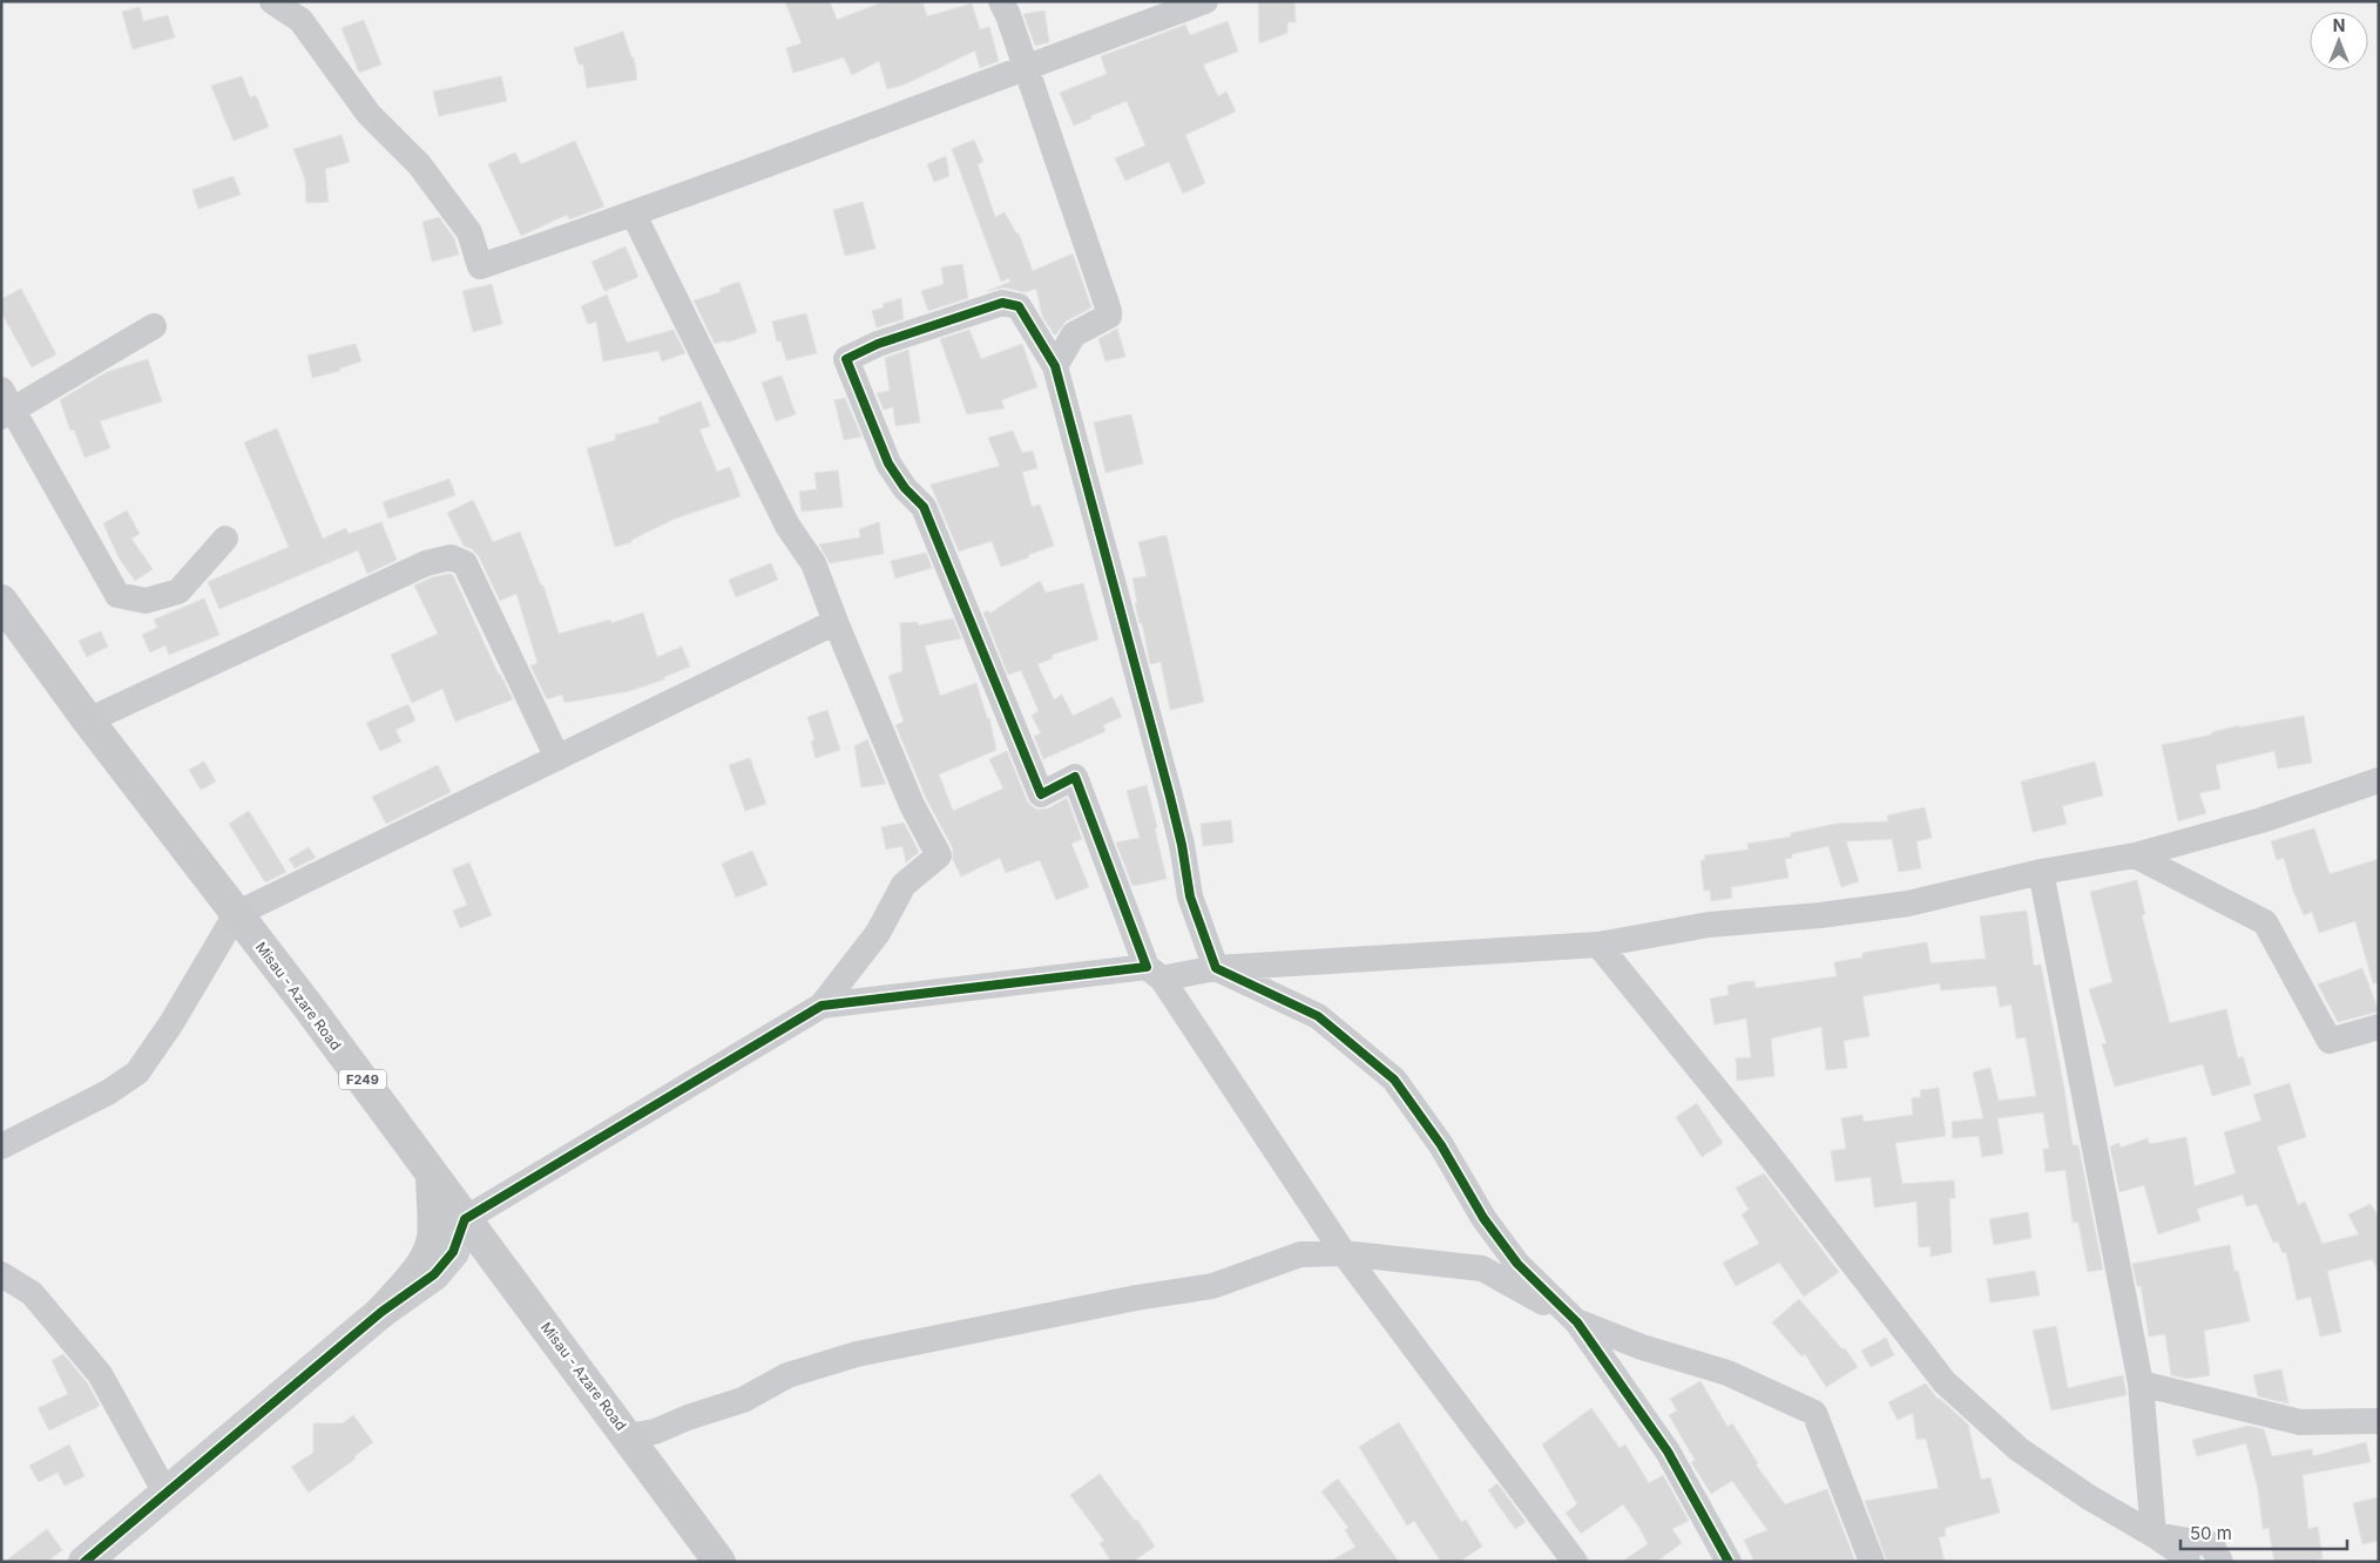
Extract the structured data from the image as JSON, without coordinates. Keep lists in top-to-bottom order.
{
  "streets": {
    "main road": ["Misau - Azare Road", "F249"]
  },
  "scale_bar": "50 m",
  "north": "top"
}
